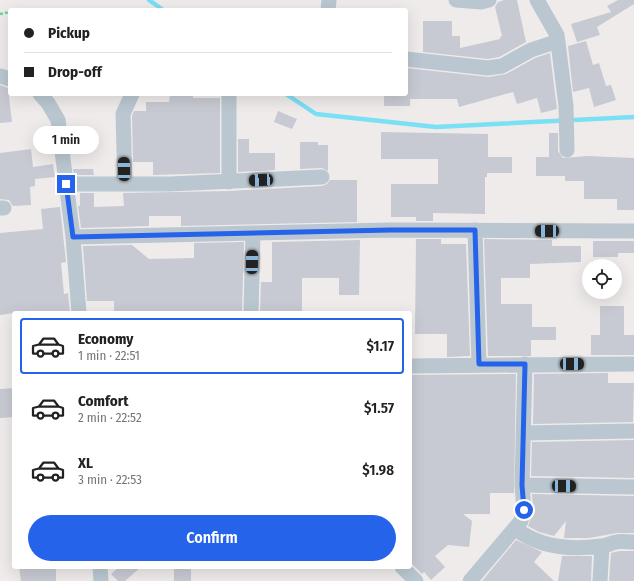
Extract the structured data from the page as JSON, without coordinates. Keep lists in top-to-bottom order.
{
  "page": {
    "banner": ["Pickup", "Drop-off"],
    "bubble": "1 min",
    "list": [
      {
        "name": "Economy",
        "note": "1 min · 22:51",
        "value": "$1.17"
      },
      {
        "name": "Comfort",
        "note": "2 min · 22:52",
        "value": "$1.57"
      },
      {
        "name": "XL",
        "note": "3 min · 22:53",
        "value": "$1.98"
      }
    ],
    "buttons": "Confirm"
  }
}
